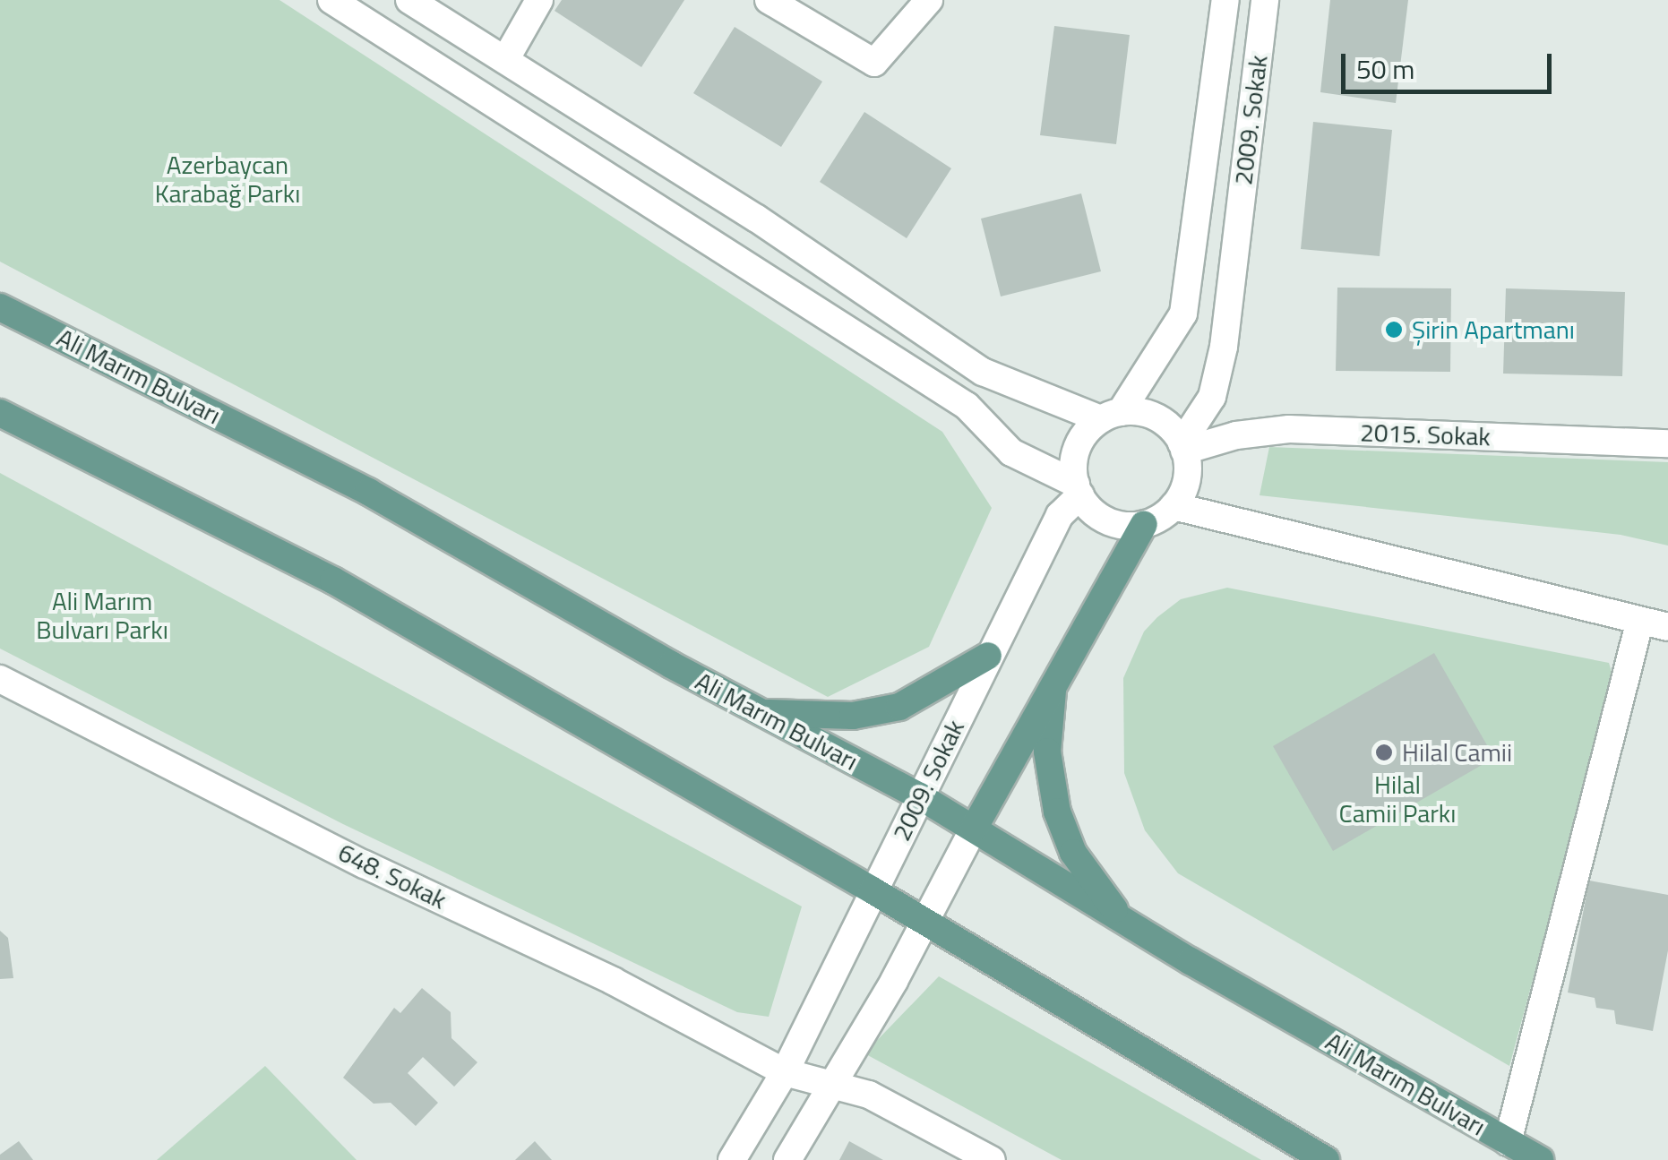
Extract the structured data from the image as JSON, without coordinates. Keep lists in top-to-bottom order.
{
  "streets": {
    "main road": ["Ali Marım Bulvarı"],
    "street": ["2009. Sokak", "2015. Sokak", "648. Sokak"]
  },
  "crossings": [
    ["2009. Sokak", "Ali Marım Bulvarı"],
    ["2009. Sokak", "2015. Sokak"],
    ["2009. Sokak", "648. Sokak"]
  ],
  "parks": ["Azerbaycan Karabağ Parkı", "Ali Marım Bulvarı Parkı", "Hilal Camii Parkı"],
  "places": ["Şirin Apartmanı", "Hilal Camii"],
  "scale_bar": "50 m"
}
